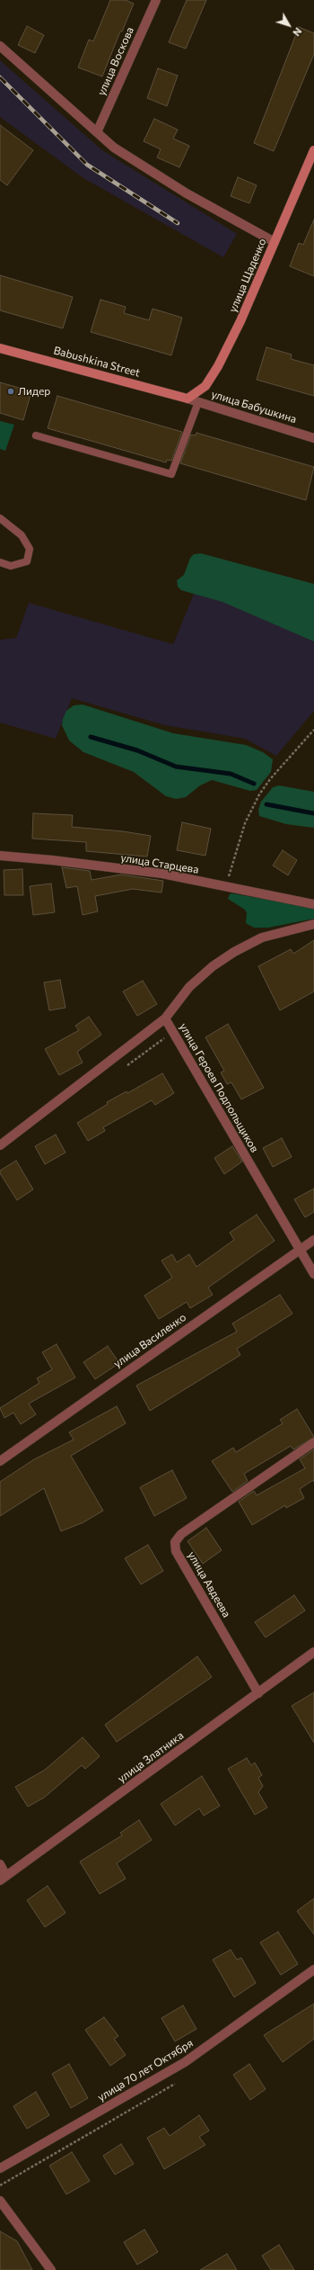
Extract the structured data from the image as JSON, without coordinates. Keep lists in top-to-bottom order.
{
  "streets": {
    "street": [
      "улица Воскова",
      "улица Щаденко",
      "Babushkina Street",
      "улица Бабушкина",
      "улица Старцева",
      "улица Героев Подпольщиков",
      "улица Василенко",
      "улица Авдеева",
      "улица Златника",
      "улица 70 лет Октября"
    ]
  },
  "crossings": [
    ["улица Щаденко", "Babushkina Street"],
    ["улица Щаденко", "улица Бабушкина"],
    ["Babushkina Street", "улица Бабушкина"],
    ["улица Героев Подпольщиков", "улица Василенко"],
    ["улица Авдеева", "улица Златника"]
  ],
  "places": ["Лидер"],
  "north": "bottom right"
}
